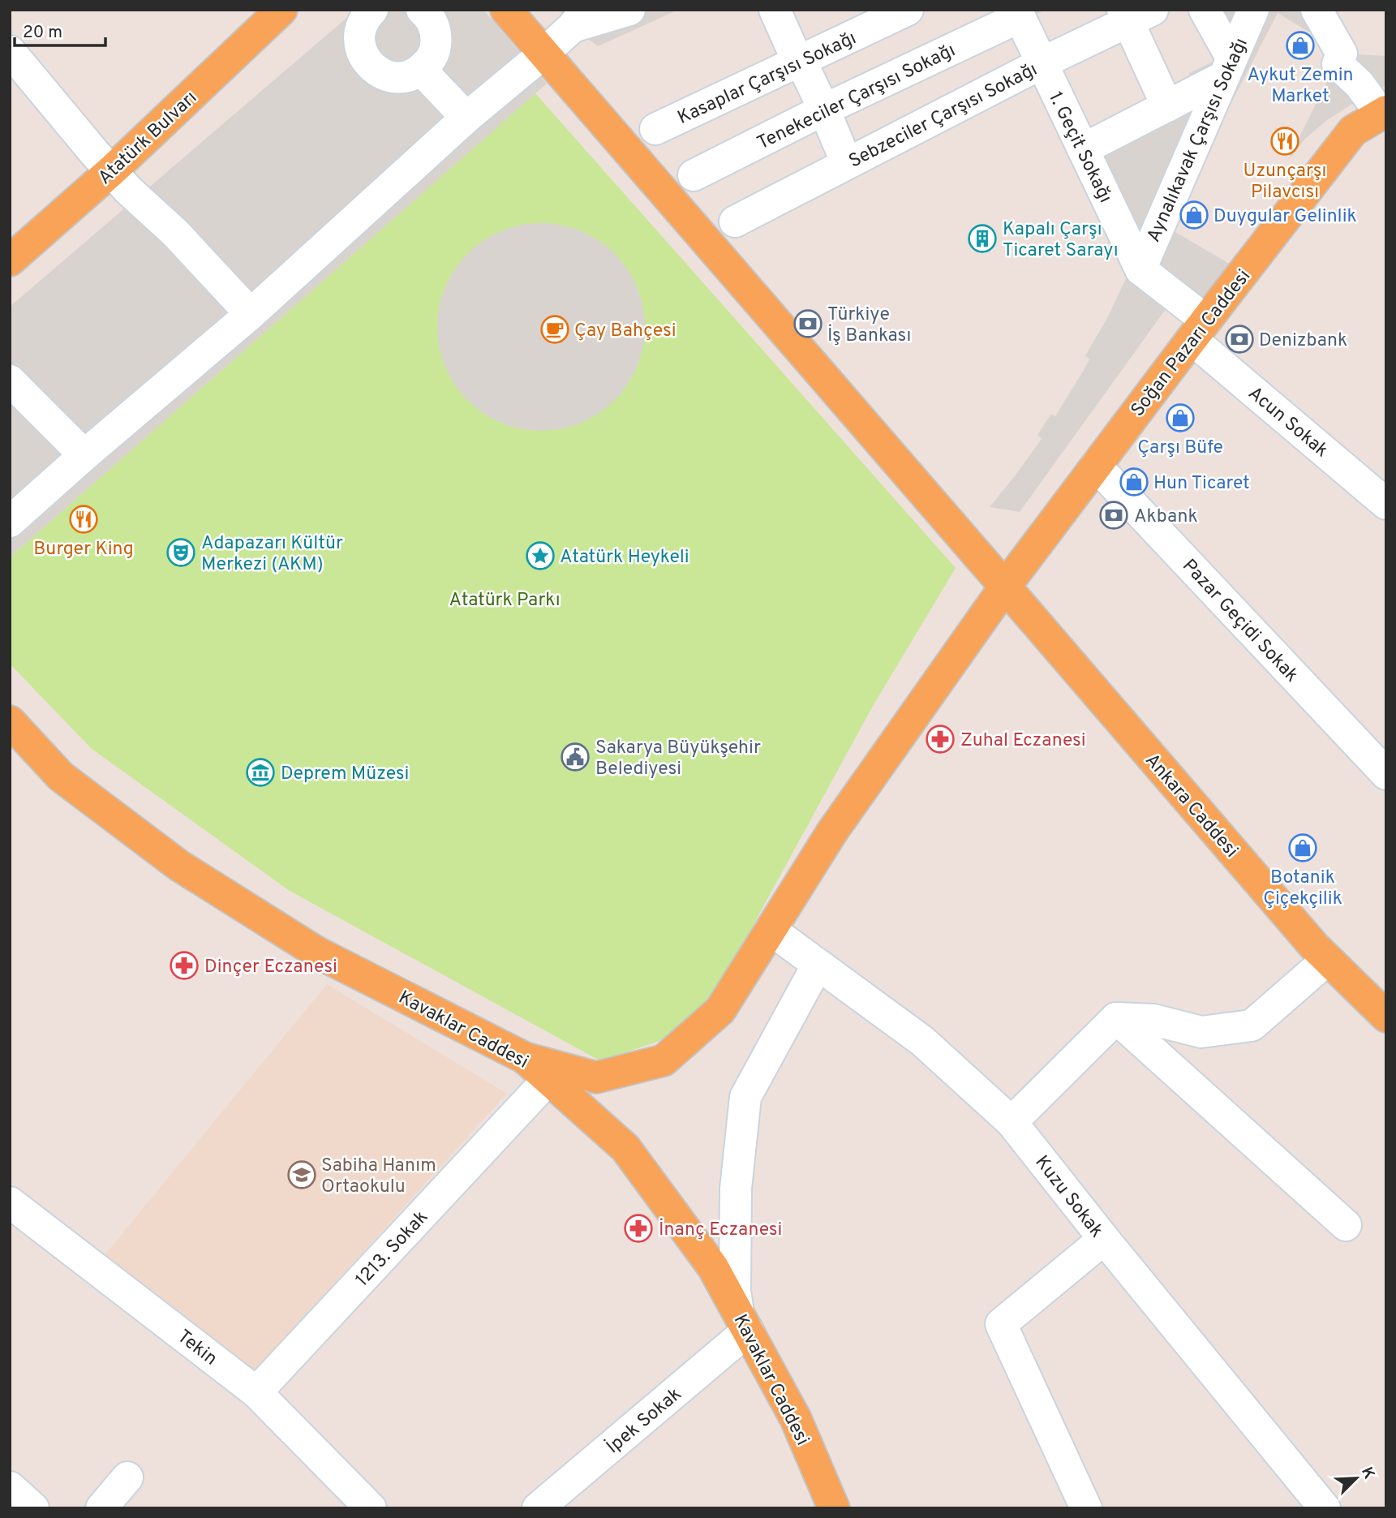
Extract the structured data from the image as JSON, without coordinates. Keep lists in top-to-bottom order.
{
  "streets": {
    "main road": [
      "Atatürk Bulvarı",
      "Soğan Pazarı Caddesi",
      "Ankara Caddesi",
      "Kavaklar Caddesi"
    ],
    "street": [
      "Kasaplar Çarşısı Sokağı",
      "Tenekeciler Çarşısı Sokağı",
      "Sebzeciler Çarşısı Sokağı",
      "Aynalıkavak Çarşısı Sokağı",
      "1. Geçit Sokağı",
      "Acun Sokak",
      "Pazar Geçidi Sokak",
      "Kuzu Sokak",
      "1213. Sokak",
      "Tekin",
      "İpek Sokak"
    ]
  },
  "crossings": [
    ["Tenekeciler Çarşısı Sokağı", "1. Geçit Sokağı"],
    ["Sebzeciler Çarşısı Sokağı", "1. Geçit Sokağı"],
    ["Aynalıkavak Çarşısı Sokağı", "1. Geçit Sokağı"],
    ["1. Geçit Sokağı", "Soğan Pazarı Caddesi"],
    ["1. Geçit Sokağı", "Acun Sokak"],
    ["Soğan Pazarı Caddesi", "Acun Sokak"],
    ["Soğan Pazarı Caddesi", "Pazar Geçidi Sokak"],
    ["Soğan Pazarı Caddesi", "Ankara Caddesi"],
    ["Soğan Pazarı Caddesi", "Kavaklar Caddesi"],
    ["Soğan Pazarı Caddesi", "Kuzu Sokak"],
    ["Kavaklar Caddesi", "1213. Sokak"],
    ["Kavaklar Caddesi", "İpek Sokak"],
    ["1213. Sokak", "Tekin"]
  ],
  "parks": ["Atatürk Parkı"],
  "places": {
    "shop": [
      "Aykut Zemin Market",
      "Duygular Gelinlik",
      "Çarşı Büfe",
      "Hun Ticaret",
      "Botanik Çiçekçilik"
    ],
    "restaurant": ["Uzunçarşı Pilavcısı", "Burger King"],
    "building": ["Kapalı Çarşı Ticaret Sarayı"],
    "bank": ["Türkiye İş Bankası", "Denizbank", "Akbank"],
    "cafe": ["Çay Bahçesi"],
    "theatre": ["Adapazarı Kültür Merkezi (AKM)"],
    "place": ["Atatürk Heykeli"],
    "pharmacy": ["Zuhal Eczanesi", "Dinçer Eczanesi", "İnanç Eczanesi"],
    "public building": ["Sakarya Büyükşehir Belediyesi"],
    "museum": ["Deprem Müzesi"],
    "school or university": ["Sabiha Hanım Ortaokulu"]
  },
  "scale_bar": "20 m",
  "north": "top right"
}
